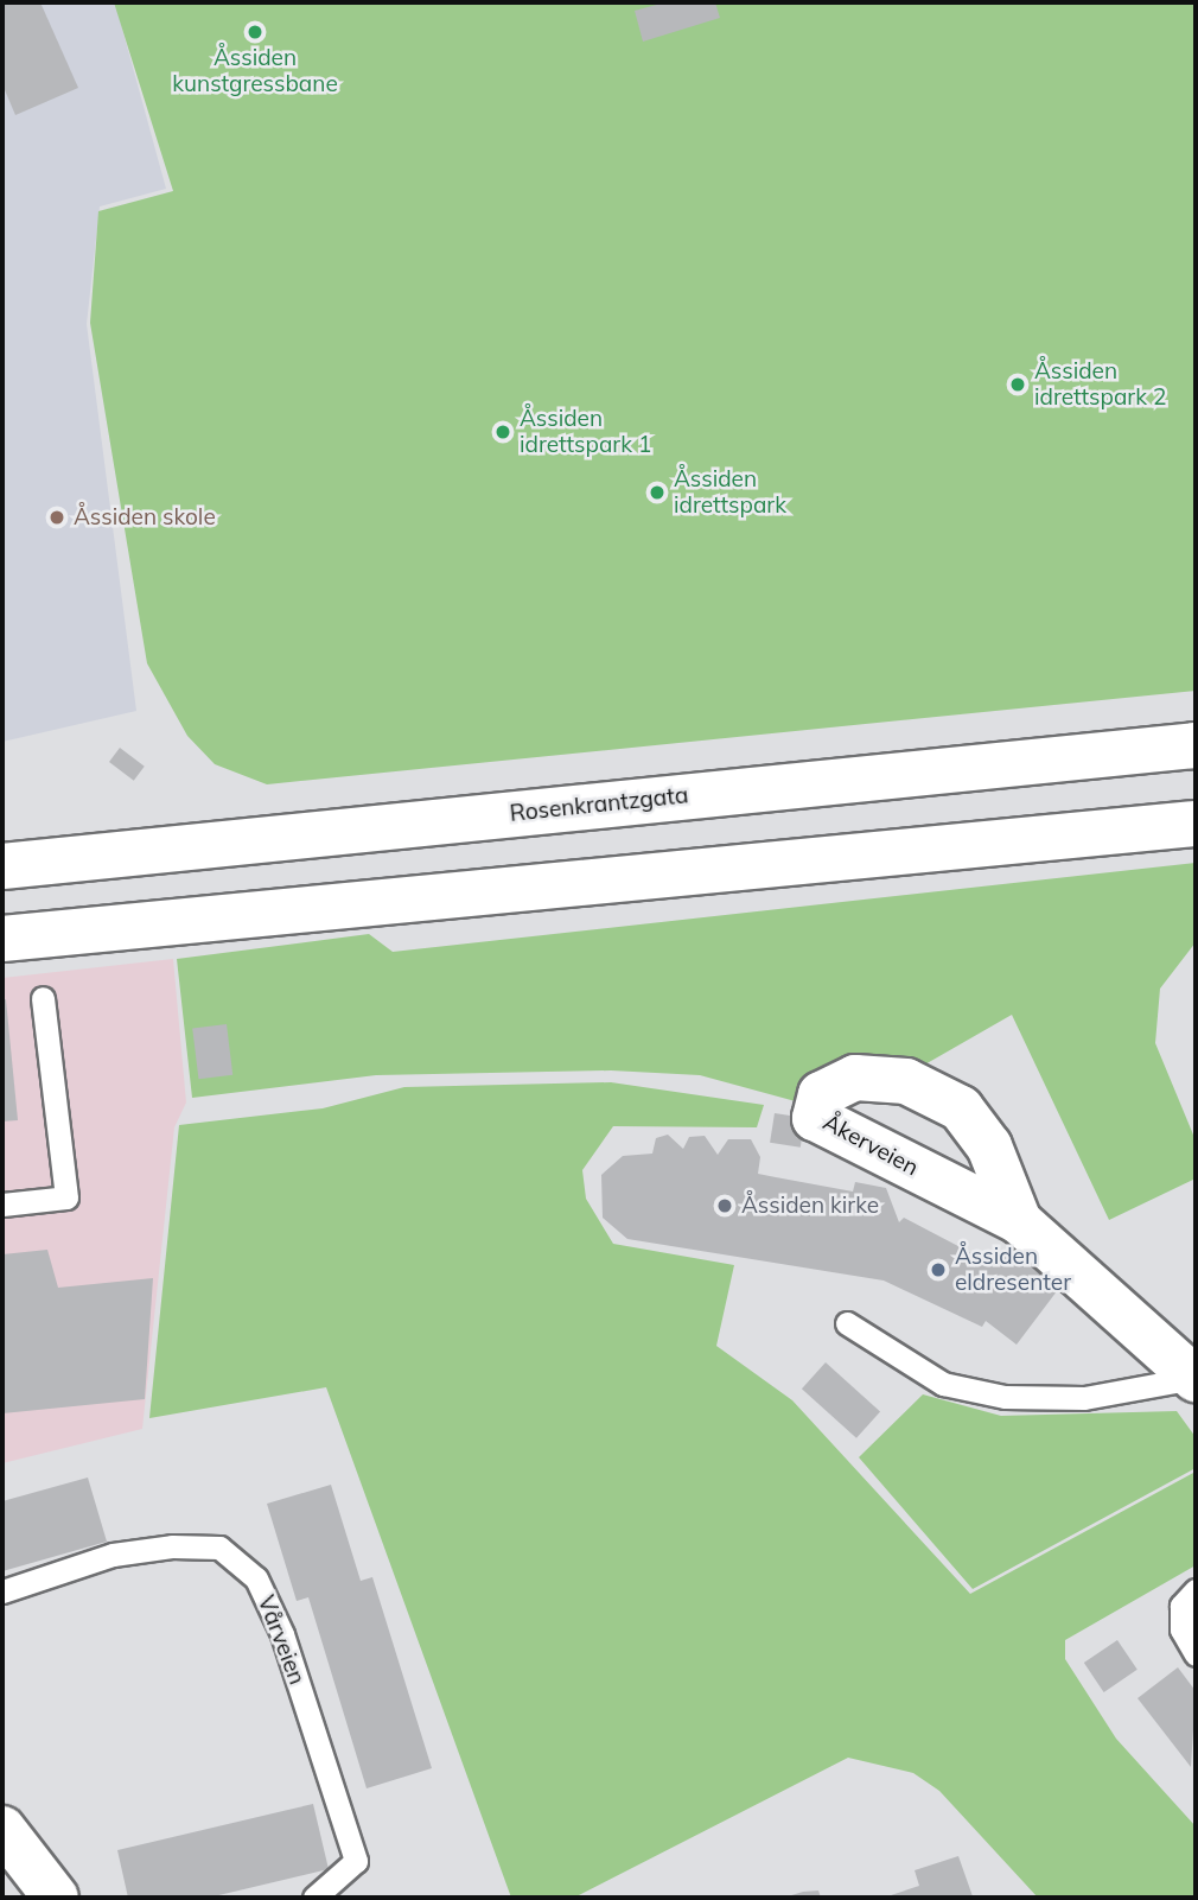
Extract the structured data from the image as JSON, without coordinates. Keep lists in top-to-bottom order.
{
  "streets": {
    "main road": ["Rosenkrantzgata"],
    "lane": ["Vårveien"]
  },
  "places": [
    "Åssiden kunstgressbane",
    "Åssiden idrettspark 2",
    "Åssiden idrettspark 1",
    "Åssiden idrettspark",
    "Åssiden skole",
    "Åssiden kirke",
    "Åssiden eldresenter"
  ]
}
